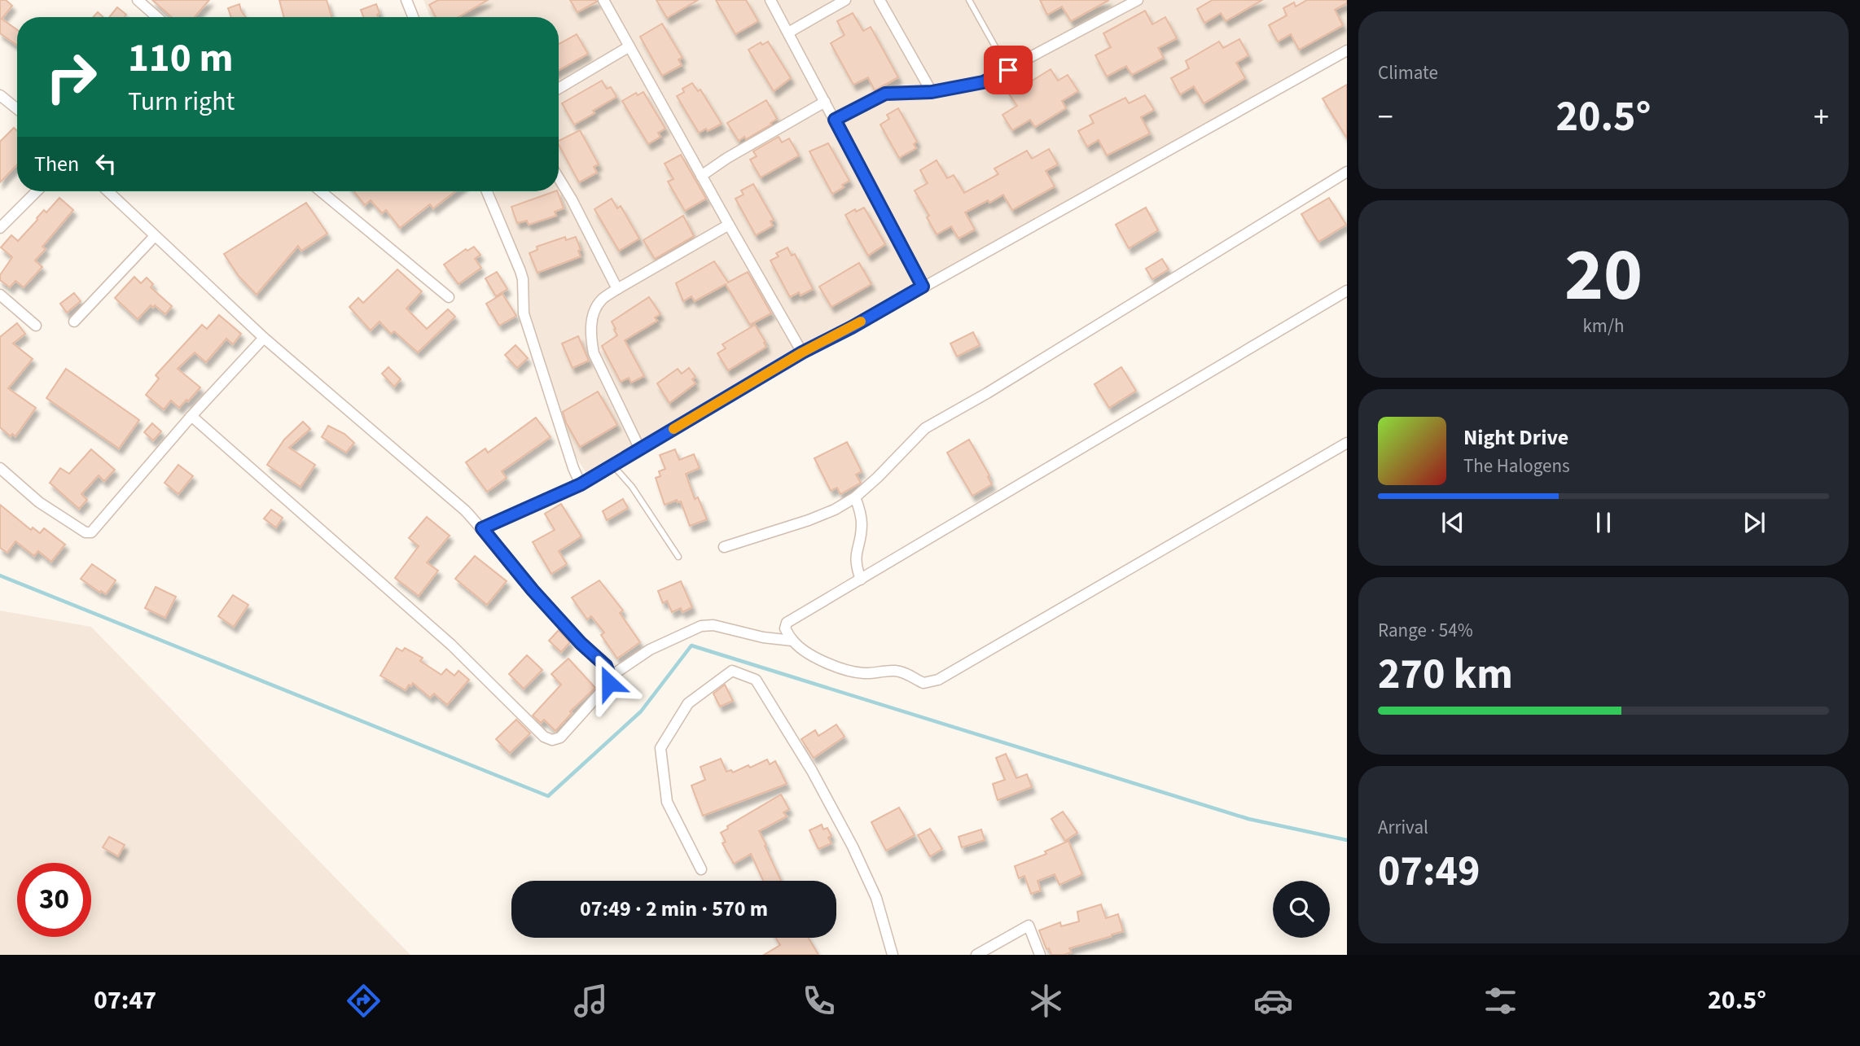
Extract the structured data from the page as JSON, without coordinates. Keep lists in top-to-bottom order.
{
  "page": {
    "tile": [
      "Climate",
      ["20", "km/h"],
      ["Range · 54%", "270 km"],
      ["Arrival", "07:49"]
    ],
    "turn": ["110 m", "Turn right"],
    "heat": ["−", "20.5°", "+"],
    "then": "Then",
    "song": ["Night Drive", "The Halogens"],
    "limit": "30",
    "trip": "07:49 · 2 min · 570 m",
    "tabs": ["07:47", "20.5°"]
  }
}
